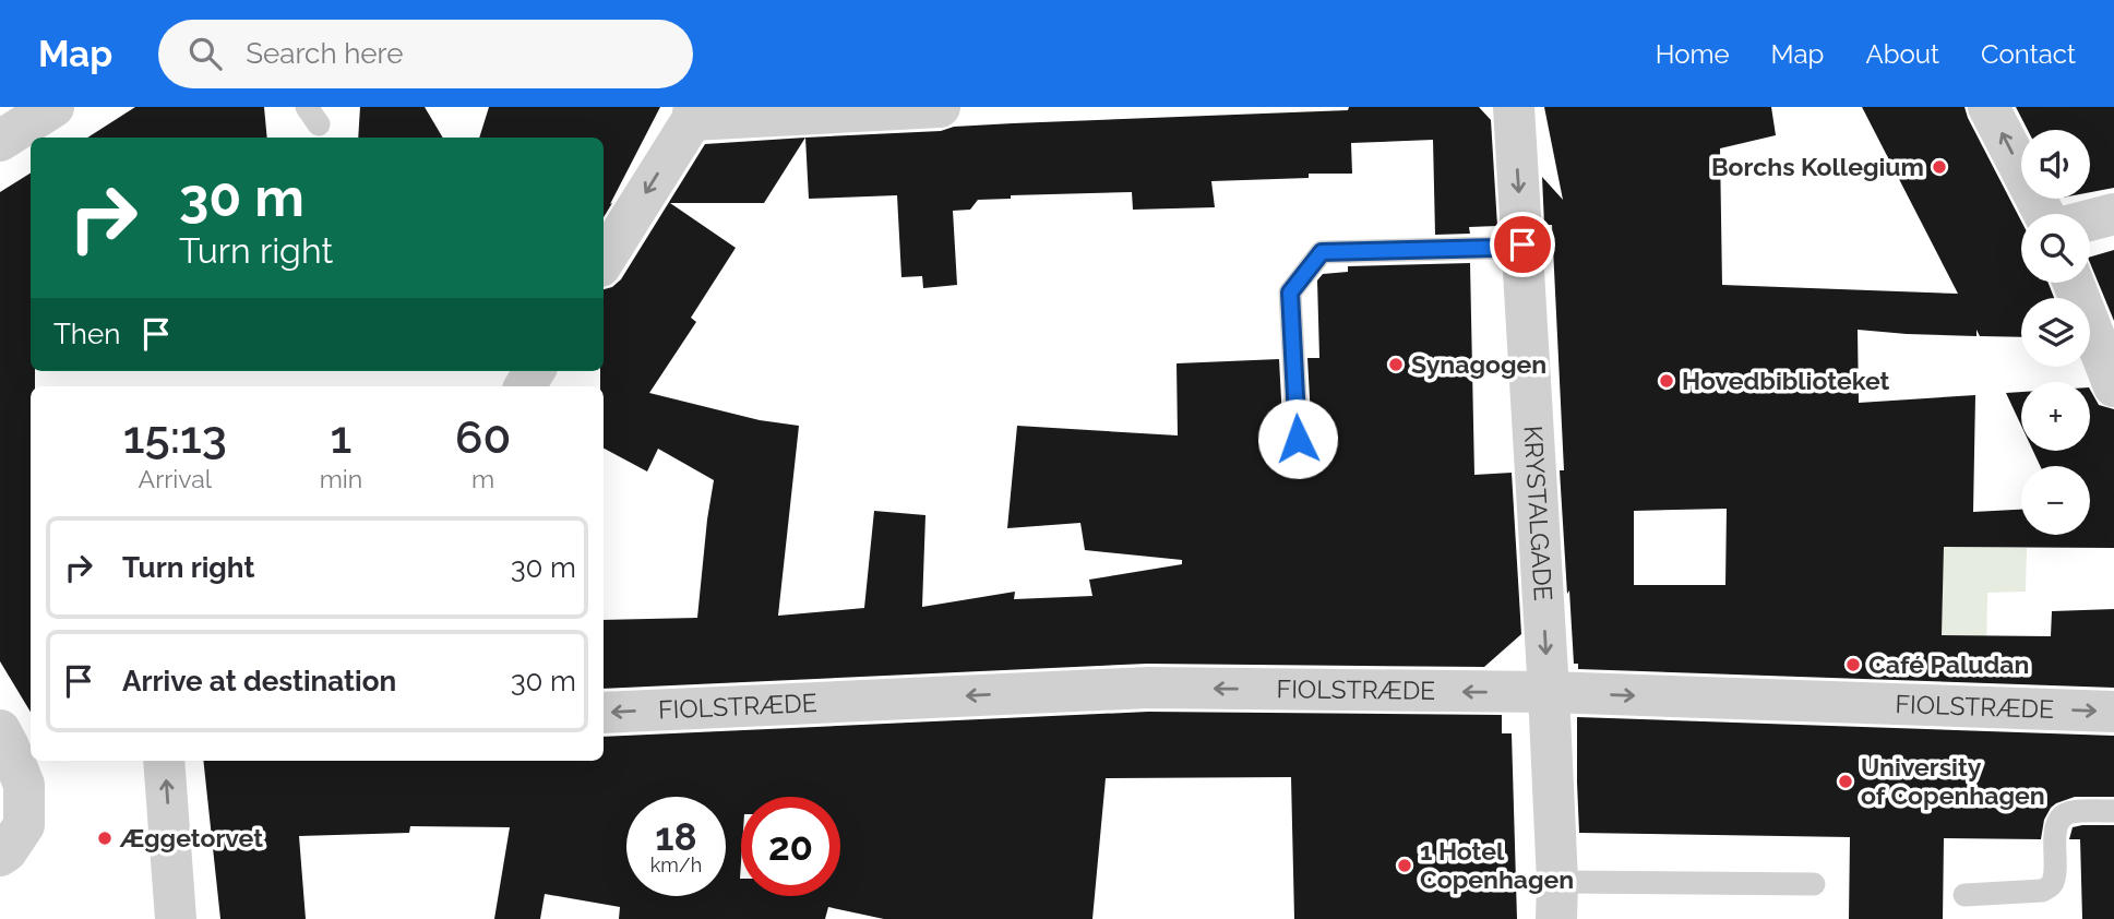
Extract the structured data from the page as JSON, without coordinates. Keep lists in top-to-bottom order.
{
  "streets": {
    "street": ["KRYSTALGADE", "FIOLSTRÆDE"]
  },
  "crossings": [
    ["KRYSTALGADE", "FIOLSTRÆDE"]
  ],
  "one_way": ["KRYSTALGADE"],
  "places": [
    "Borchs Kollegium",
    "Synagogen",
    "Hovedbiblioteket",
    "Café Paludan",
    "University of Copenhagen",
    "Æggetorvet",
    "1 Hotel Copenhagen"
  ],
  "page": {
    "header": "Map",
    "search": "Search here",
    "nav": [
      "Home",
      "Map",
      "About",
      "Contact"
    ],
    "map_buttons": ["+", "−"],
    "turn": ["30 m", "Turn right"],
    "then": "Then",
    "eta": [
      "15:13",
      "Arrival",
      "1",
      "min",
      "60",
      "m"
    ],
    "list": [
      {
        "name": "Turn right",
        "value": "30 m"
      },
      {
        "name": "Arrive at destination",
        "value": "30 m"
      }
    ],
    "speed": "18 km/h",
    "limit": "20"
  }
}
